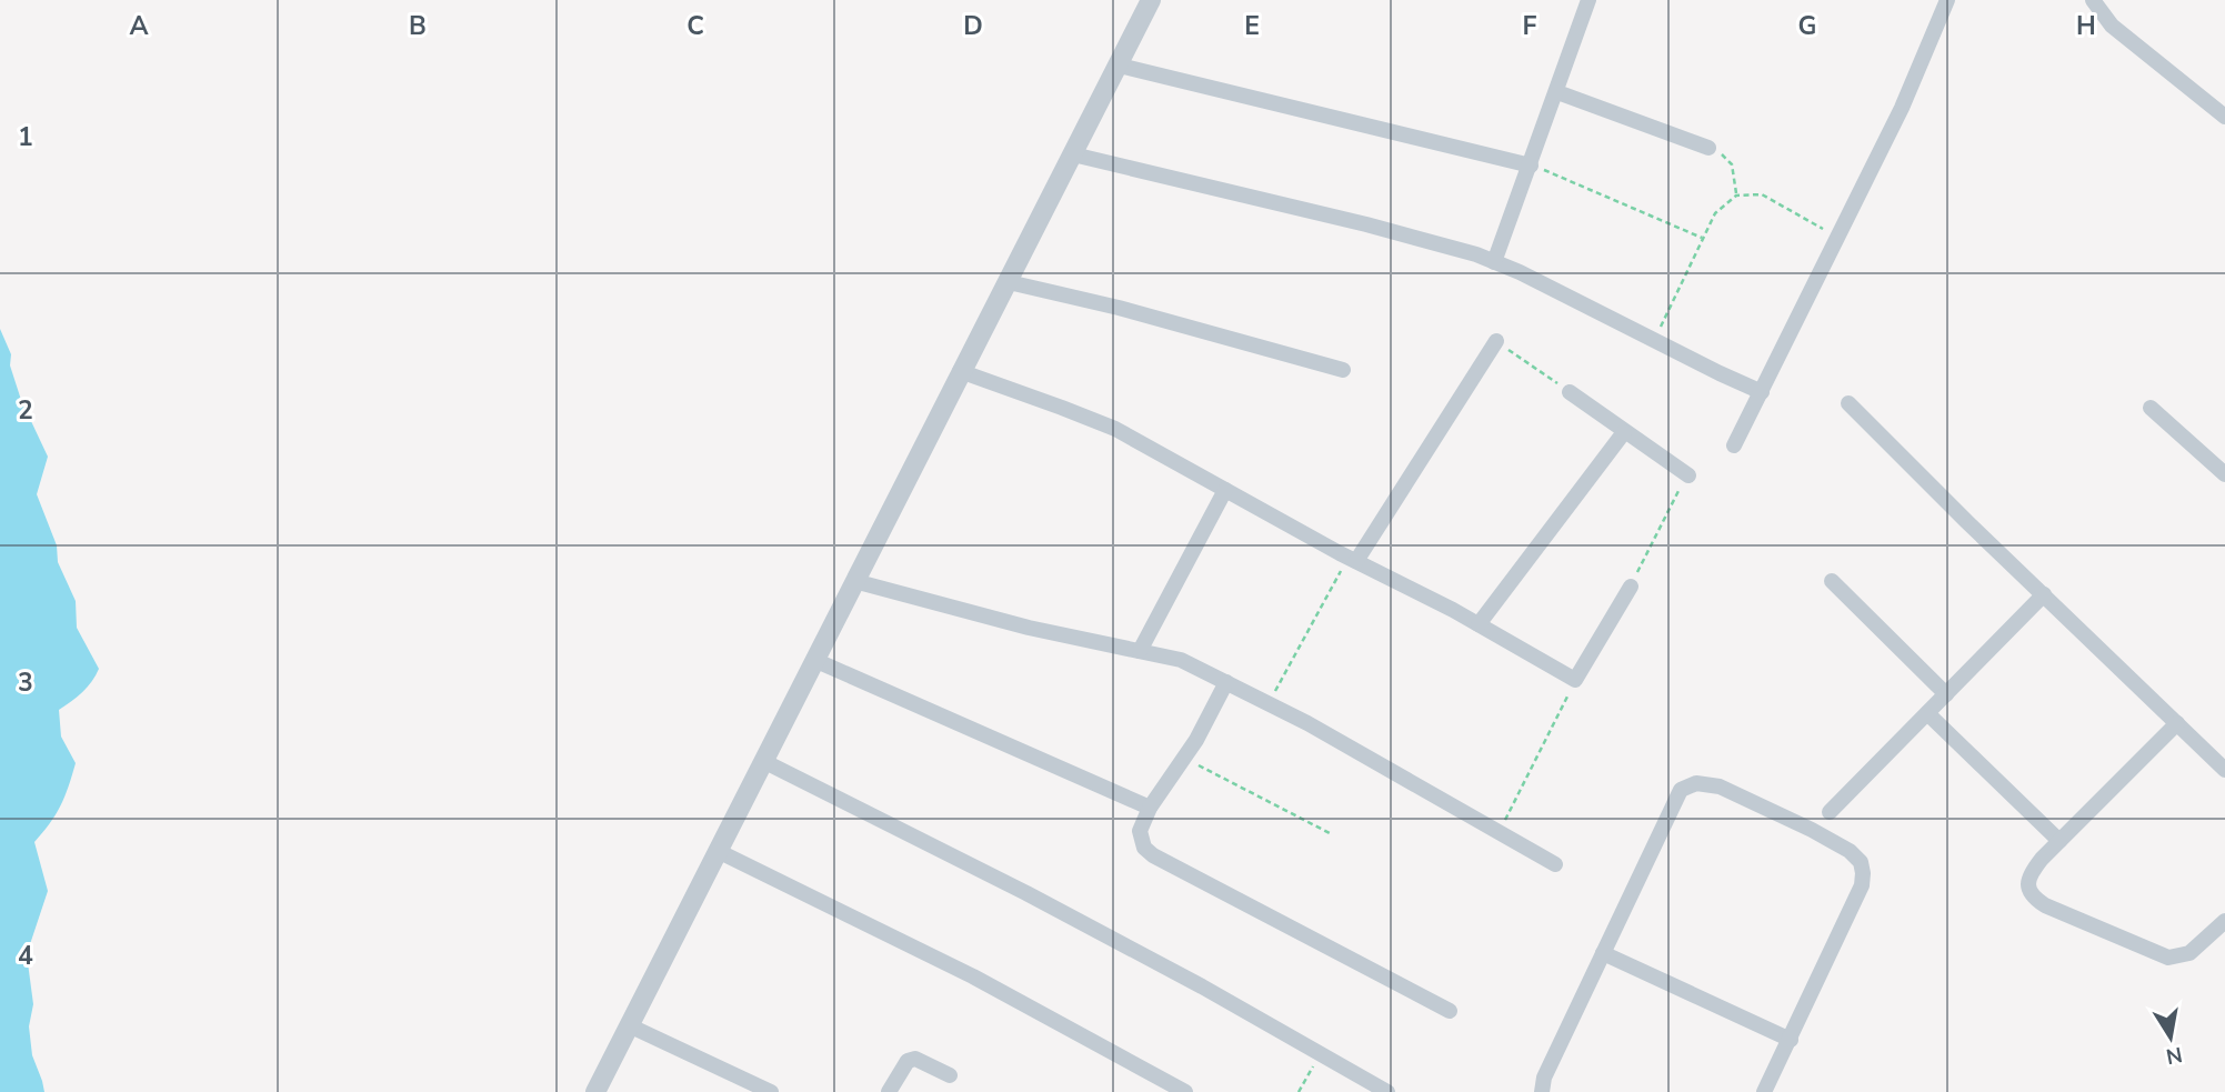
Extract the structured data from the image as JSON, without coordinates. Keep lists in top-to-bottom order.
{
  "north": "bottom",
  "grid": {
    "columns": [
      "A",
      "B",
      "C",
      "D",
      "E",
      "F",
      "G",
      "H"
    ],
    "rows": [
      "1",
      "2",
      "3",
      "4"
    ]
  }
}
